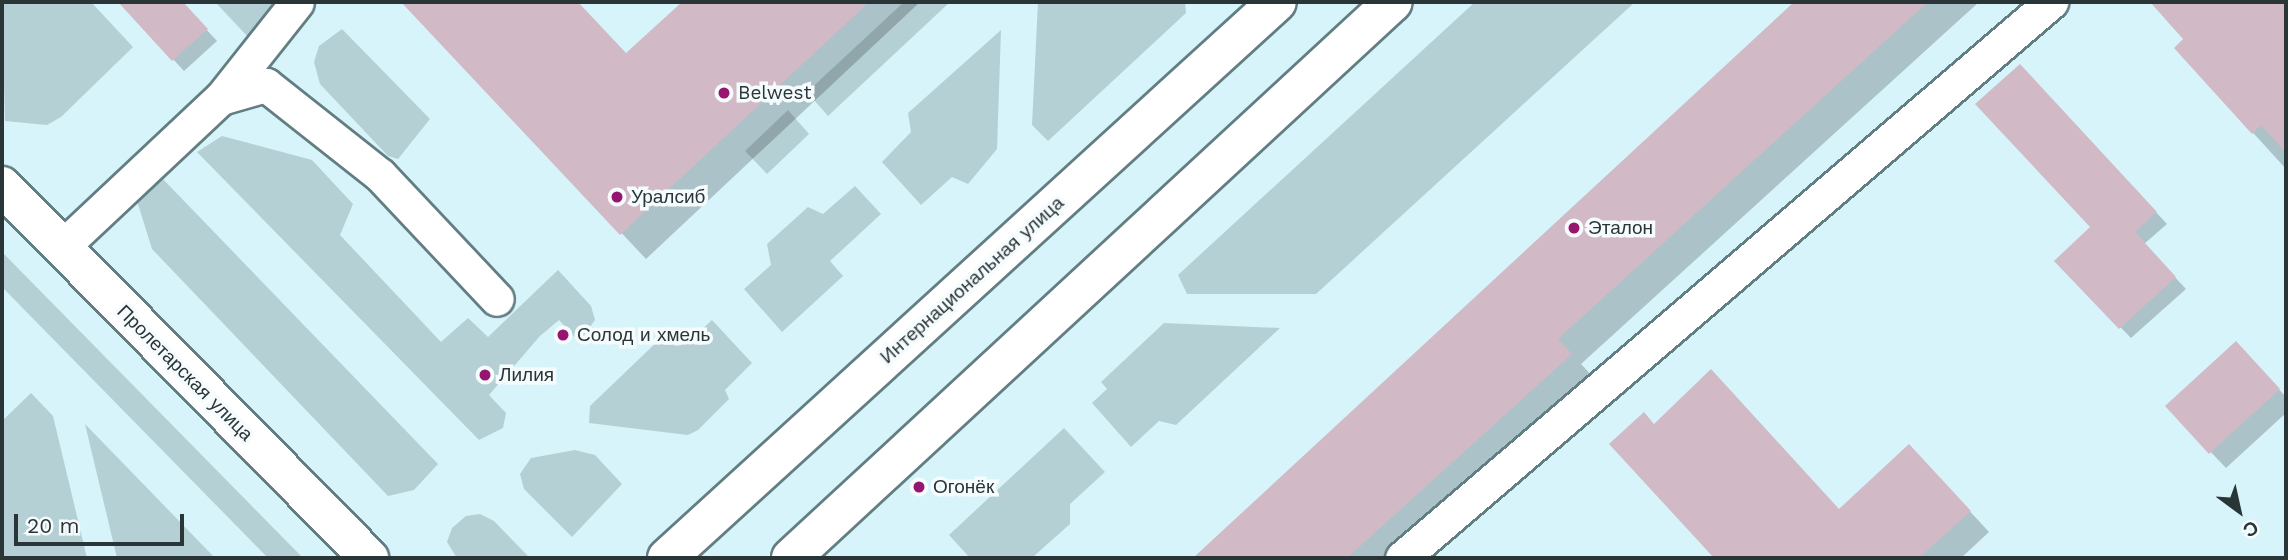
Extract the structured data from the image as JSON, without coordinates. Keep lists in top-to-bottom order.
{
  "streets": {
    "main road": ["Интернациональная улица", "Пролетарская улица"]
  },
  "places": [
    "Belwest",
    "Уралсиб",
    "Эталон",
    "Солод и хмель",
    "Лилия",
    "Огонёк"
  ],
  "scale_bar": "20 m",
  "north": "bottom right"
}
